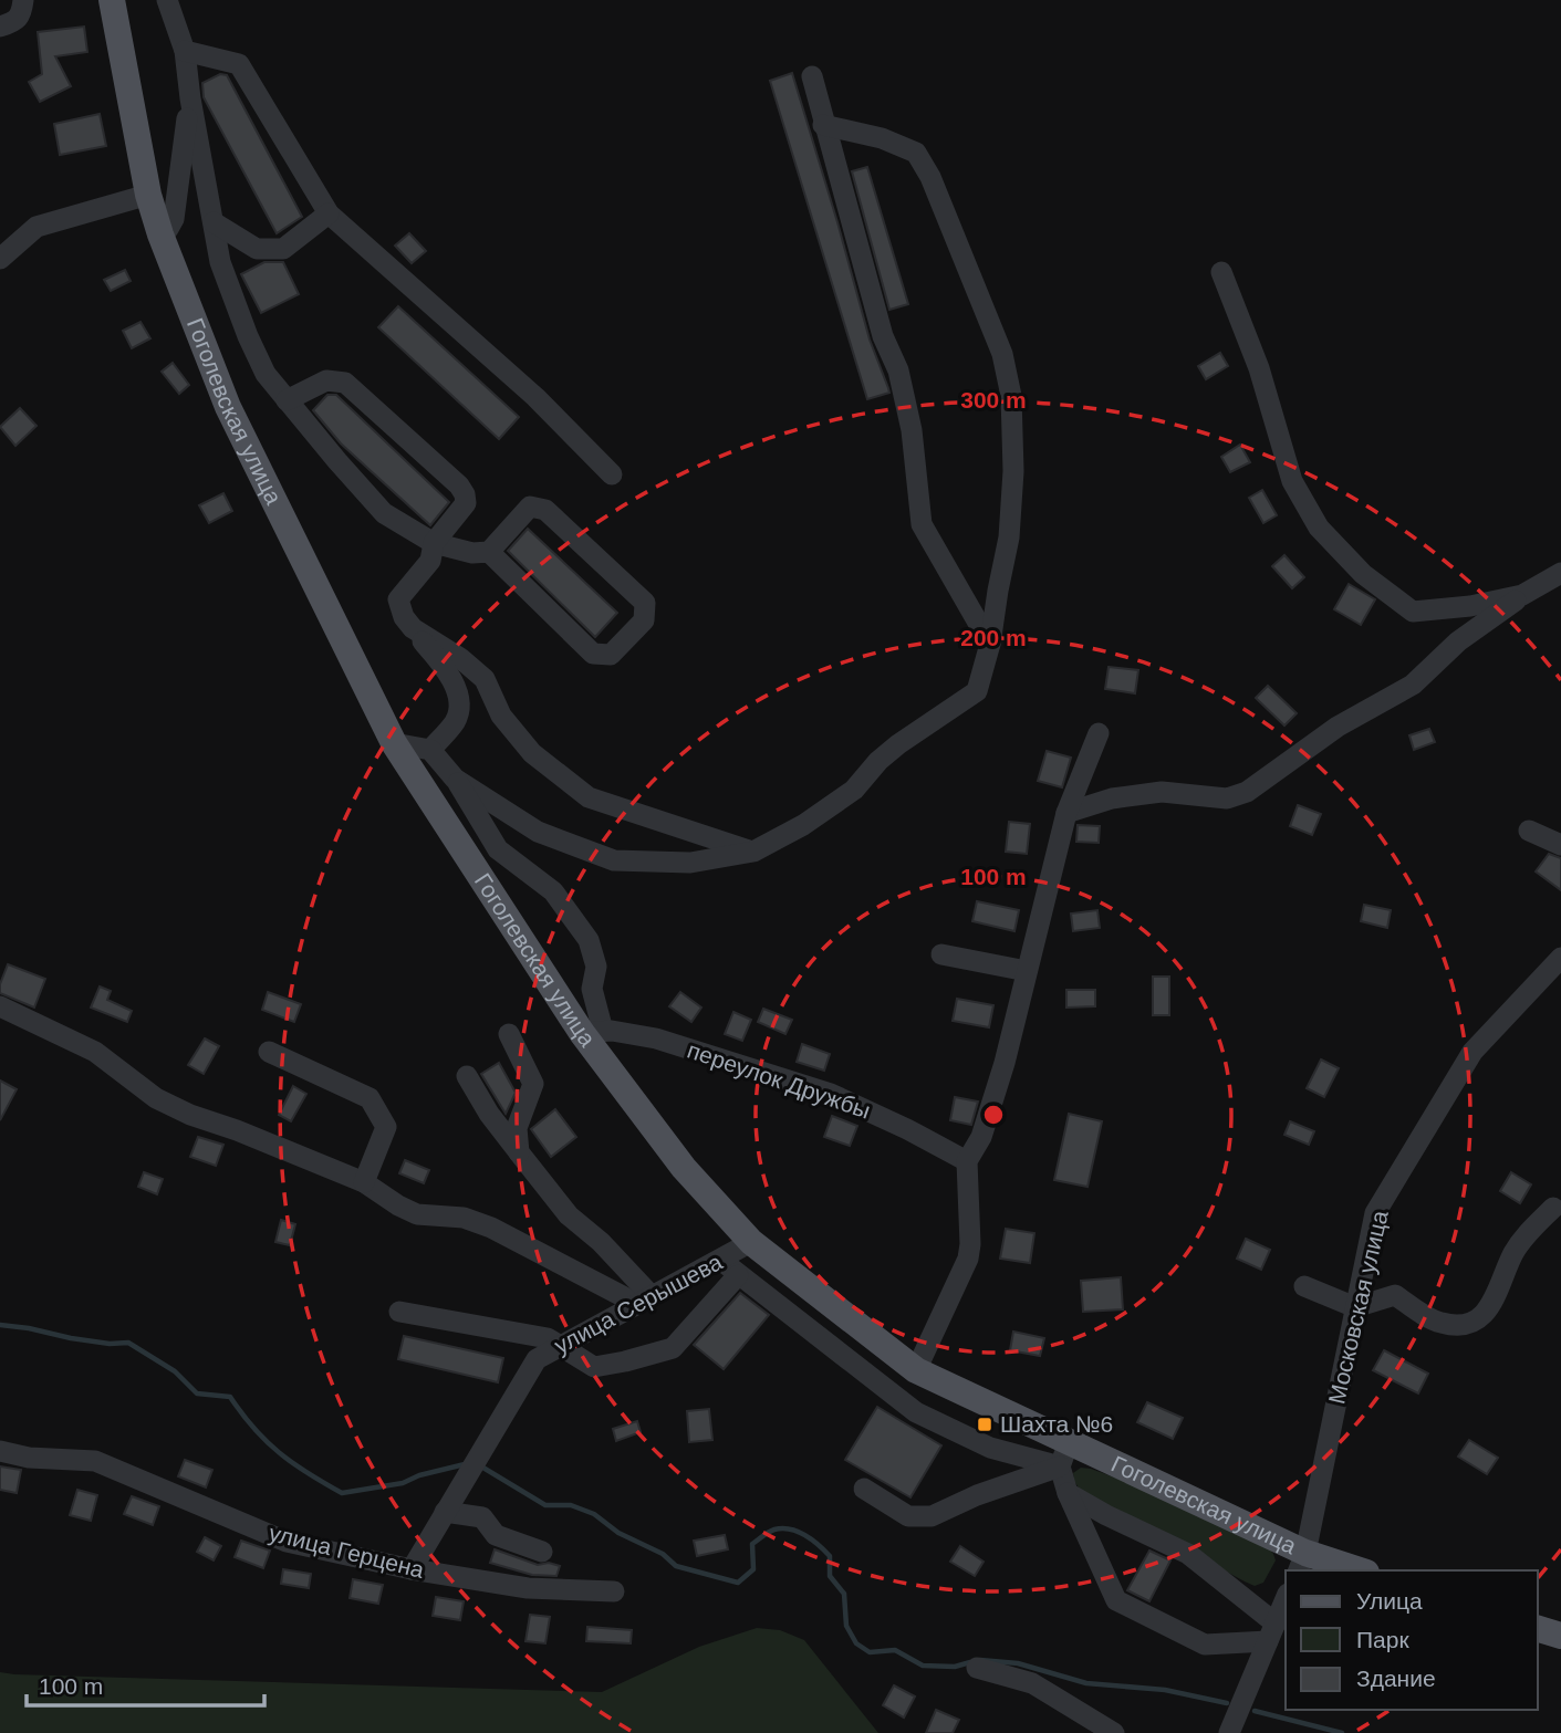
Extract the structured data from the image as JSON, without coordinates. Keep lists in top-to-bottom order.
{
  "streets": {
    "main road": ["Гоголевская улица"],
    "street": [
      "переулок Дружбы",
      "улица Серышева",
      "Московская улица",
      "улица Герцена"
    ]
  },
  "crossings": [
    ["Гоголевская улица", "переулок Дружбы"],
    ["Гоголевская улица", "улица Серышева"],
    ["Гоголевская улица", "Московская улица"],
    ["улица Серышева", "улица Герцена"]
  ],
  "places": {
    "transit": ["Шахта №6"]
  },
  "legend": ["Улица", "Парк", "Здание"],
  "scale_bar": "100 m",
  "rings": ["300 m", "200 m", "100 m"]
}
